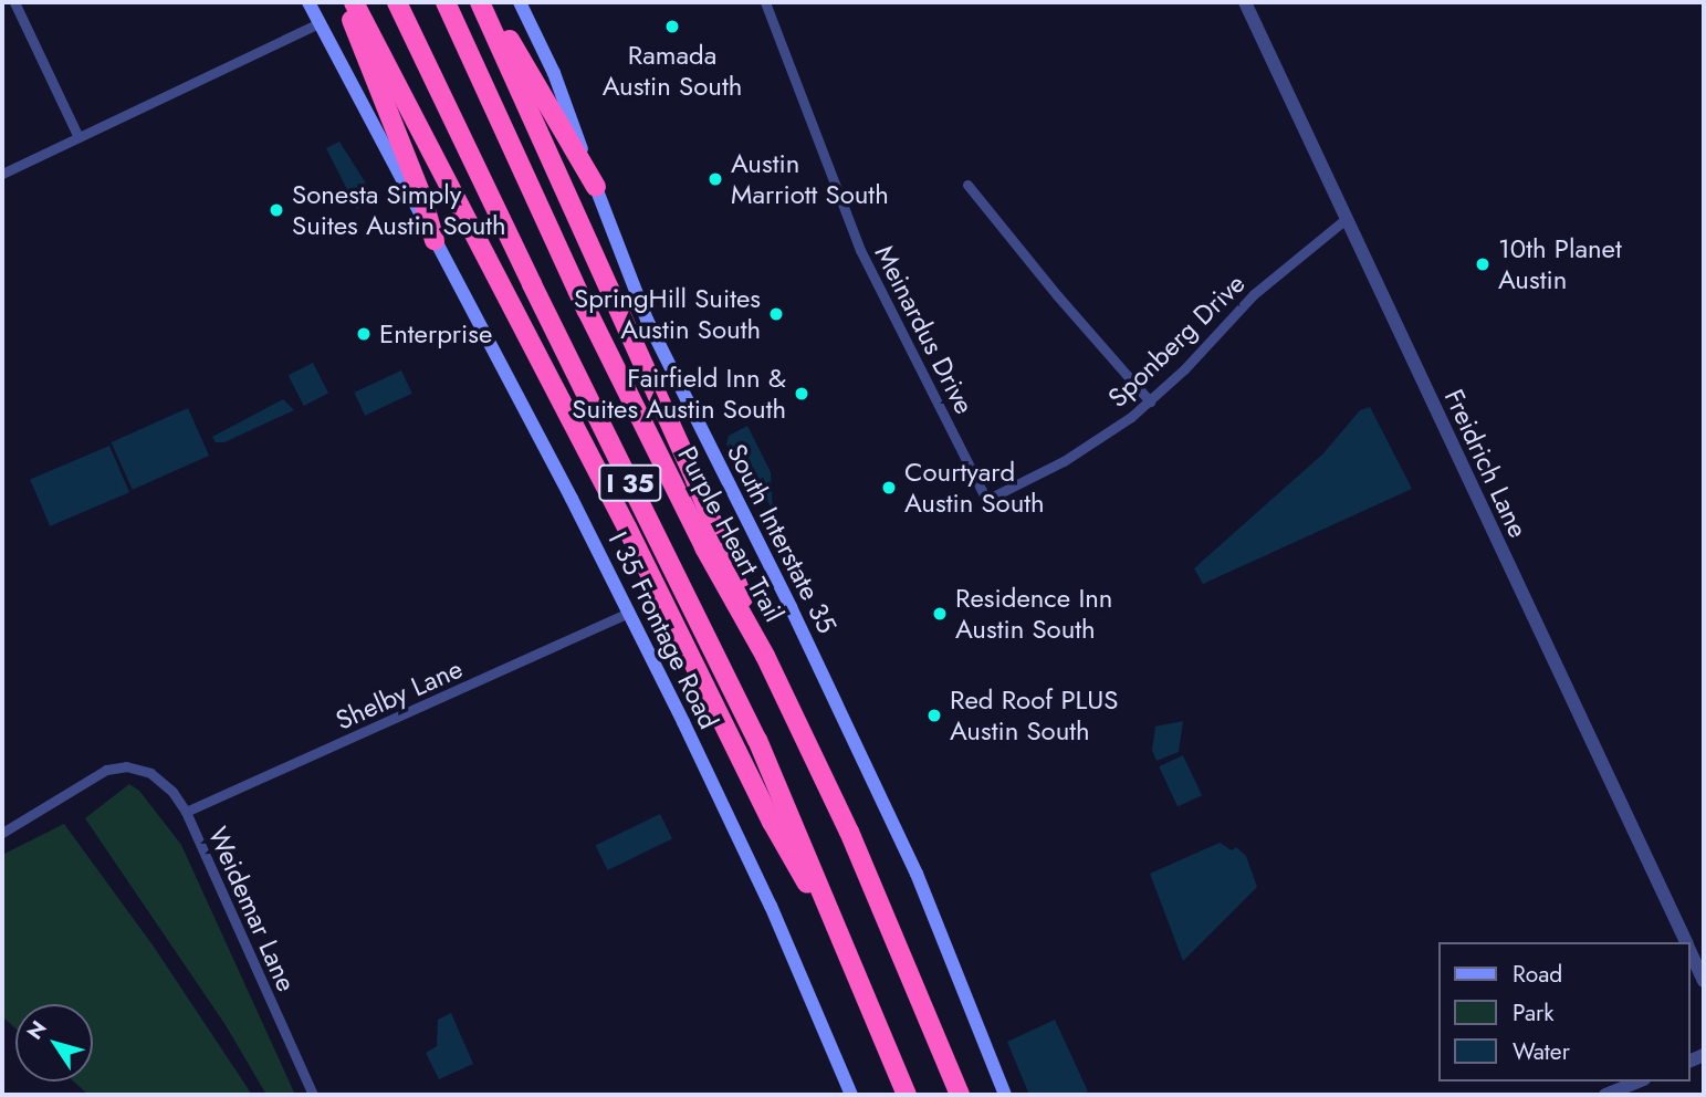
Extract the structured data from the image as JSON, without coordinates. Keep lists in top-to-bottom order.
{
  "streets": {
    "highway": ["I 35", "Purple Heart Trail"],
    "main road": ["South Interstate 35", "I 35 Frontage Road"],
    "street": [
      "Meinardus Drive",
      "Sponberg Drive",
      "Freidrich Lane",
      "Shelby Lane",
      "Weidemar Lane"
    ]
  },
  "crossings": [
    ["Meinardus Drive", "Sponberg Drive"],
    ["Sponberg Drive", "Freidrich Lane"],
    ["I 35 Frontage Road", "Shelby Lane"],
    ["Shelby Lane", "Weidemar Lane"]
  ],
  "places": [
    "Ramada Austin South",
    "Austin Marriott South",
    "Sonesta Simply Suites Austin South",
    "10th Planet Austin",
    "SpringHill Suites Austin South",
    "Enterprise",
    "Fairfield Inn & Suites Austin South",
    "Courtyard Austin South",
    "Residence Inn Austin South",
    "Red Roof PLUS Austin South"
  ],
  "legend": ["Road", "Park", "Water"],
  "north": "top left"
}
